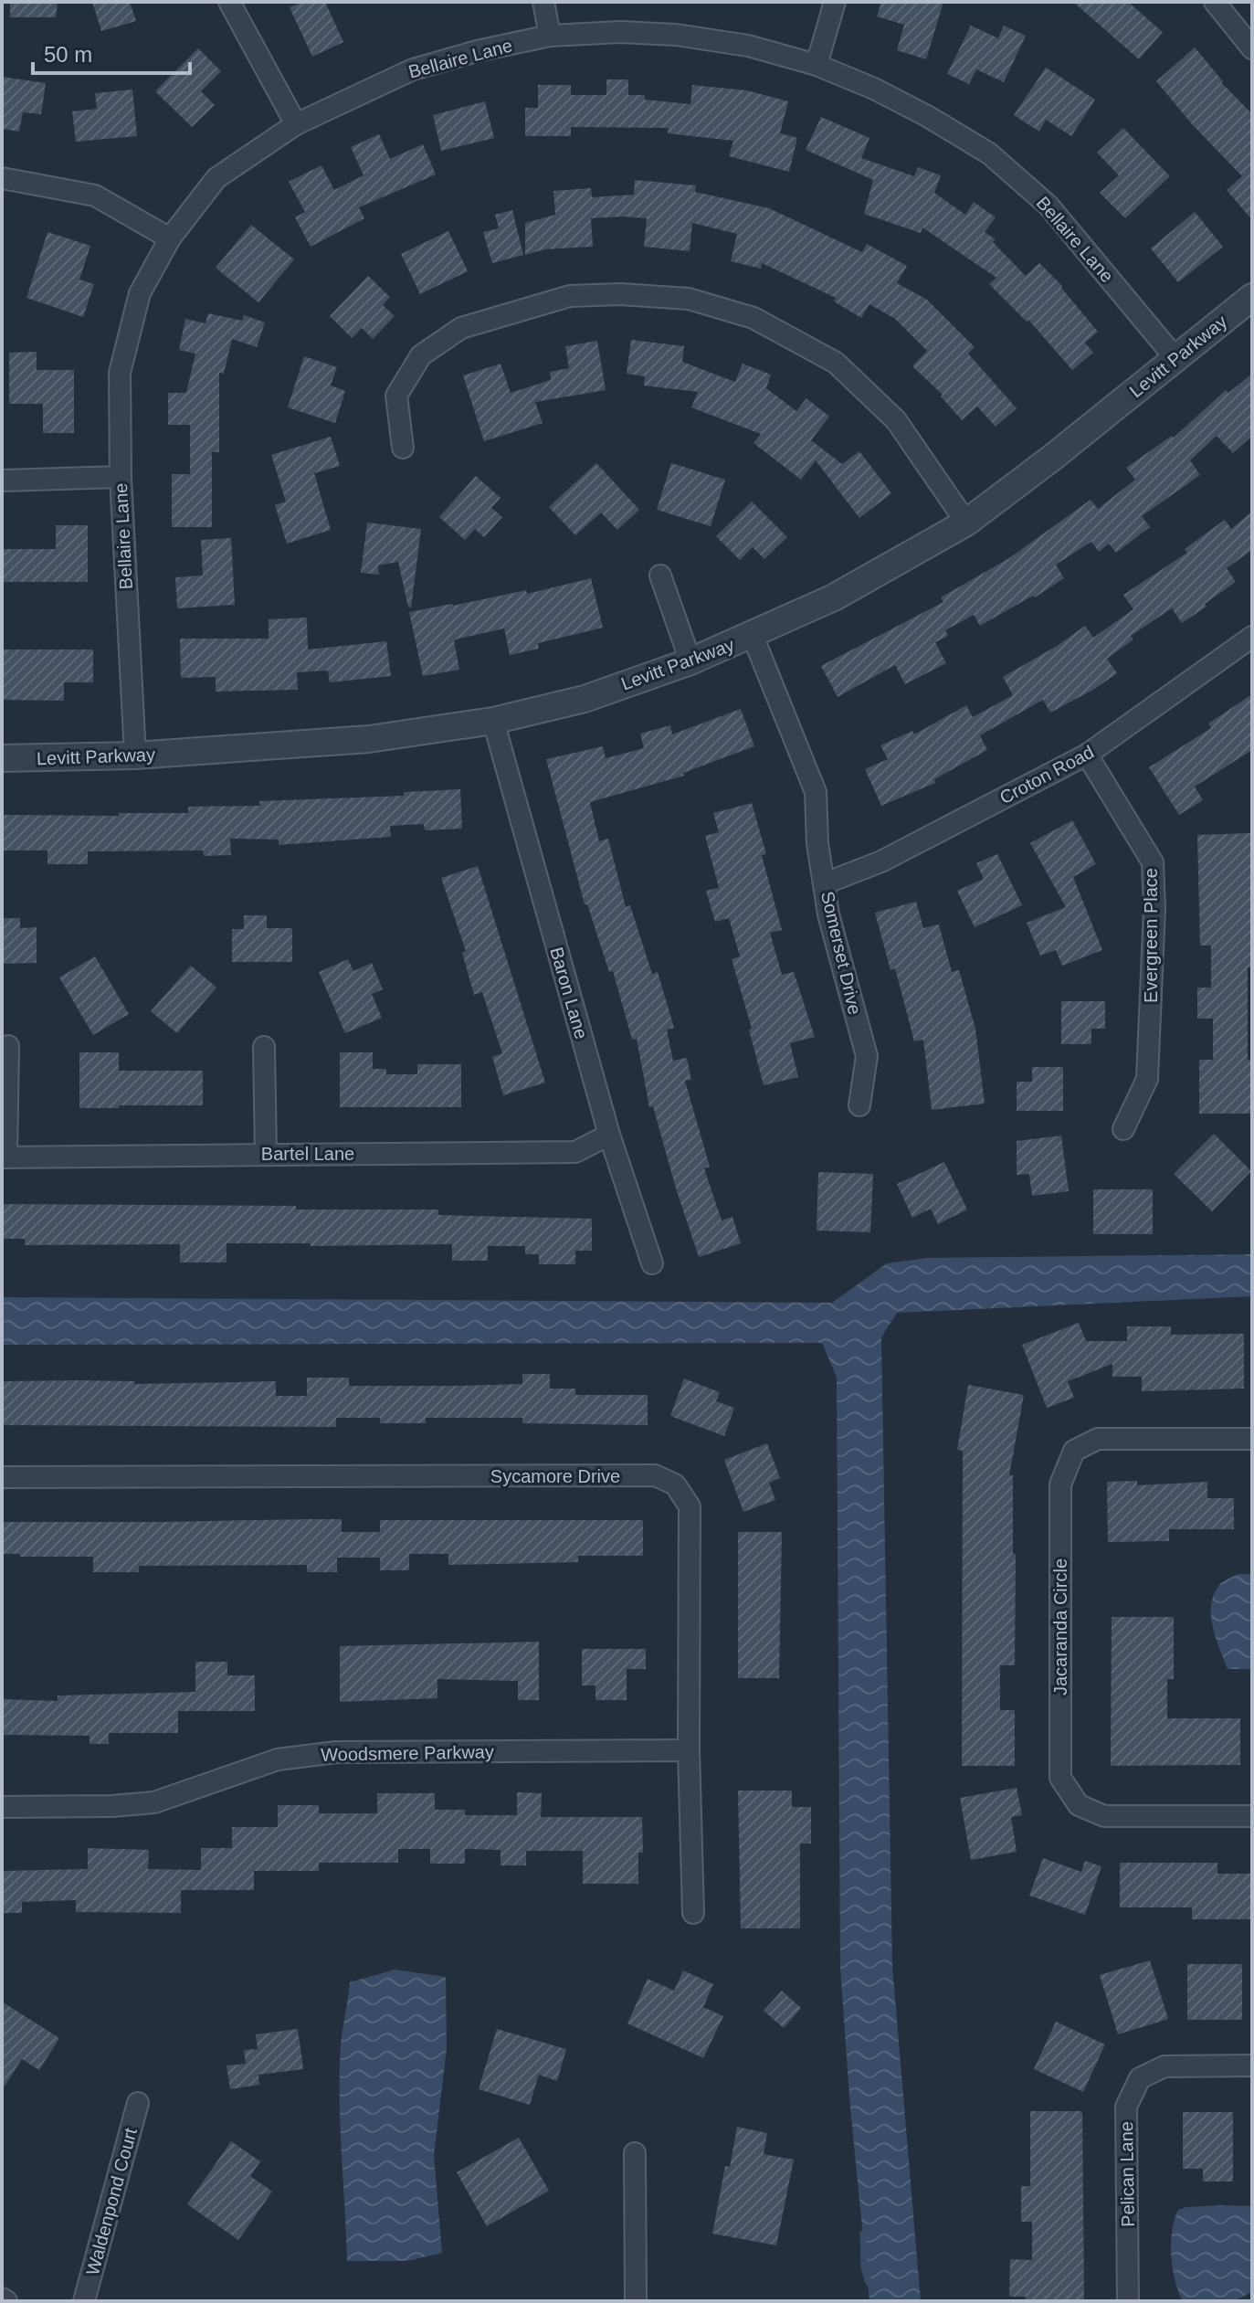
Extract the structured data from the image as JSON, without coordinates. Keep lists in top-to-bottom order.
{
  "streets": {
    "street": [
      "Bellaire Lane",
      "Levitt Parkway",
      "Croton Road",
      "Evergreen Place",
      "Somerset Drive",
      "Baron Lane",
      "Bartel Lane",
      "Sycamore Drive",
      "Jacaranda Circle",
      "Woodsmere Parkway",
      "Pelican Lane",
      "Waldenpond Court"
    ]
  },
  "crossings": [
    ["Bellaire Lane", "Levitt Parkway"],
    ["Levitt Parkway", "Somerset Drive"],
    ["Levitt Parkway", "Baron Lane"],
    ["Croton Road", "Evergreen Place"],
    ["Croton Road", "Somerset Drive"],
    ["Baron Lane", "Bartel Lane"],
    ["Sycamore Drive", "Woodsmere Parkway"]
  ],
  "scale_bar": "50 m"
}
